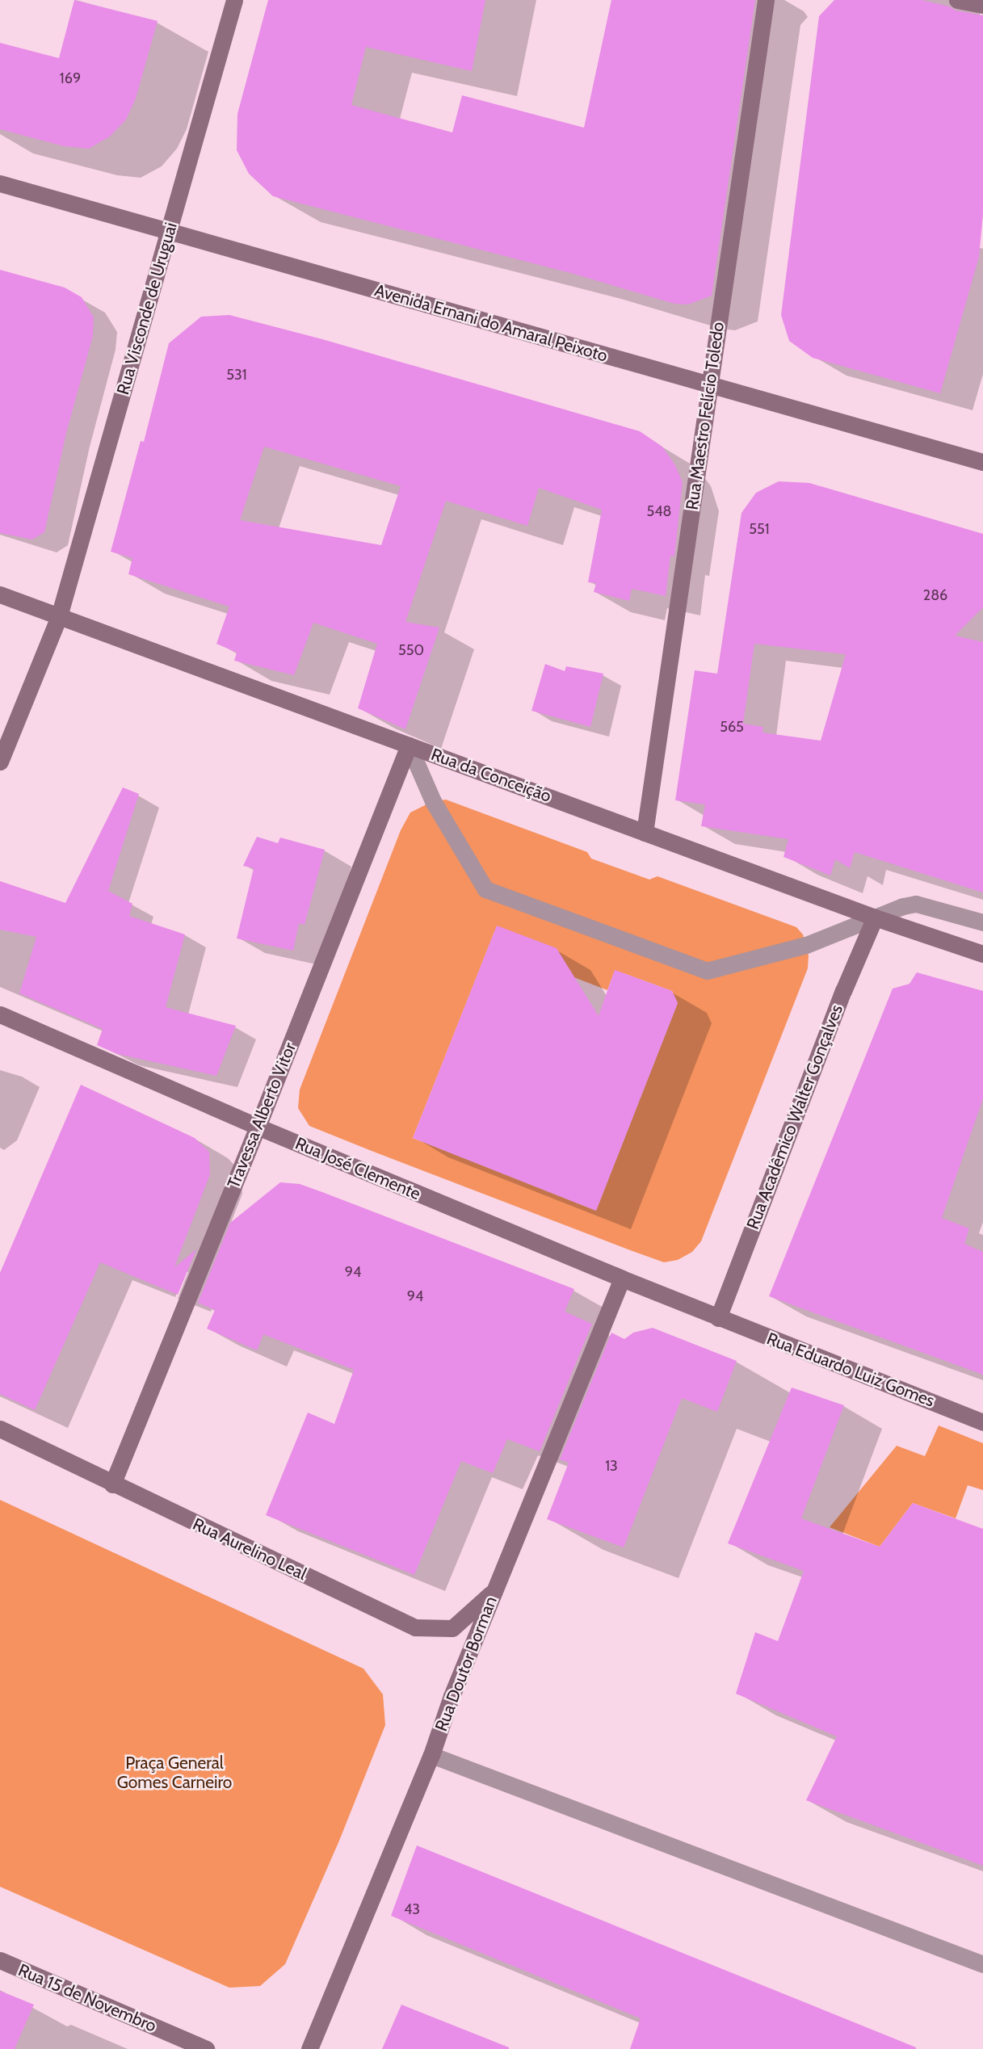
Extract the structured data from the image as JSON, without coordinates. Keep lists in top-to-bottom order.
{
  "streets": {
    "street": [
      "Rua Visconde de Uruguai",
      "Avenida Ernani do Amaral Peixoto",
      "Rua Maestro Felício Toledo",
      "Rua da Conceição",
      "Travessa Alberto Vitor",
      "Rua Acadêmico Walter Gonçalves",
      "Rua José Clemente",
      "Rua Eduardo Luiz Gomes",
      "Rua Aurelino Leal",
      "Rua Doutor Borman",
      "Rua 15 de Novembro"
    ]
  },
  "crossings": [
    ["Rua Visconde de Uruguai", "Avenida Ernani do Amaral Peixoto"],
    ["Rua Visconde de Uruguai", "Rua da Conceição"],
    ["Avenida Ernani do Amaral Peixoto", "Rua Maestro Felício Toledo"],
    ["Rua Maestro Felício Toledo", "Rua da Conceição"],
    ["Rua da Conceição", "Travessa Alberto Vitor"],
    ["Rua da Conceição", "Rua Acadêmico Walter Gonçalves"],
    ["Travessa Alberto Vitor", "Rua José Clemente"],
    ["Travessa Alberto Vitor", "Rua Aurelino Leal"],
    ["Rua Acadêmico Walter Gonçalves", "Rua José Clemente"],
    ["Rua Acadêmico Walter Gonçalves", "Rua Eduardo Luiz Gomes"],
    ["Rua José Clemente", "Rua Eduardo Luiz Gomes"],
    ["Rua José Clemente", "Rua Doutor Borman"],
    ["Rua Aurelino Leal", "Rua Doutor Borman"]
  ],
  "parks": ["Praça General Gomes Carneiro"],
  "house_numbers": [
    "169",
    "531",
    "548",
    "551",
    "286",
    "550",
    "565",
    "94",
    "94",
    "13",
    "43"
  ]
}
